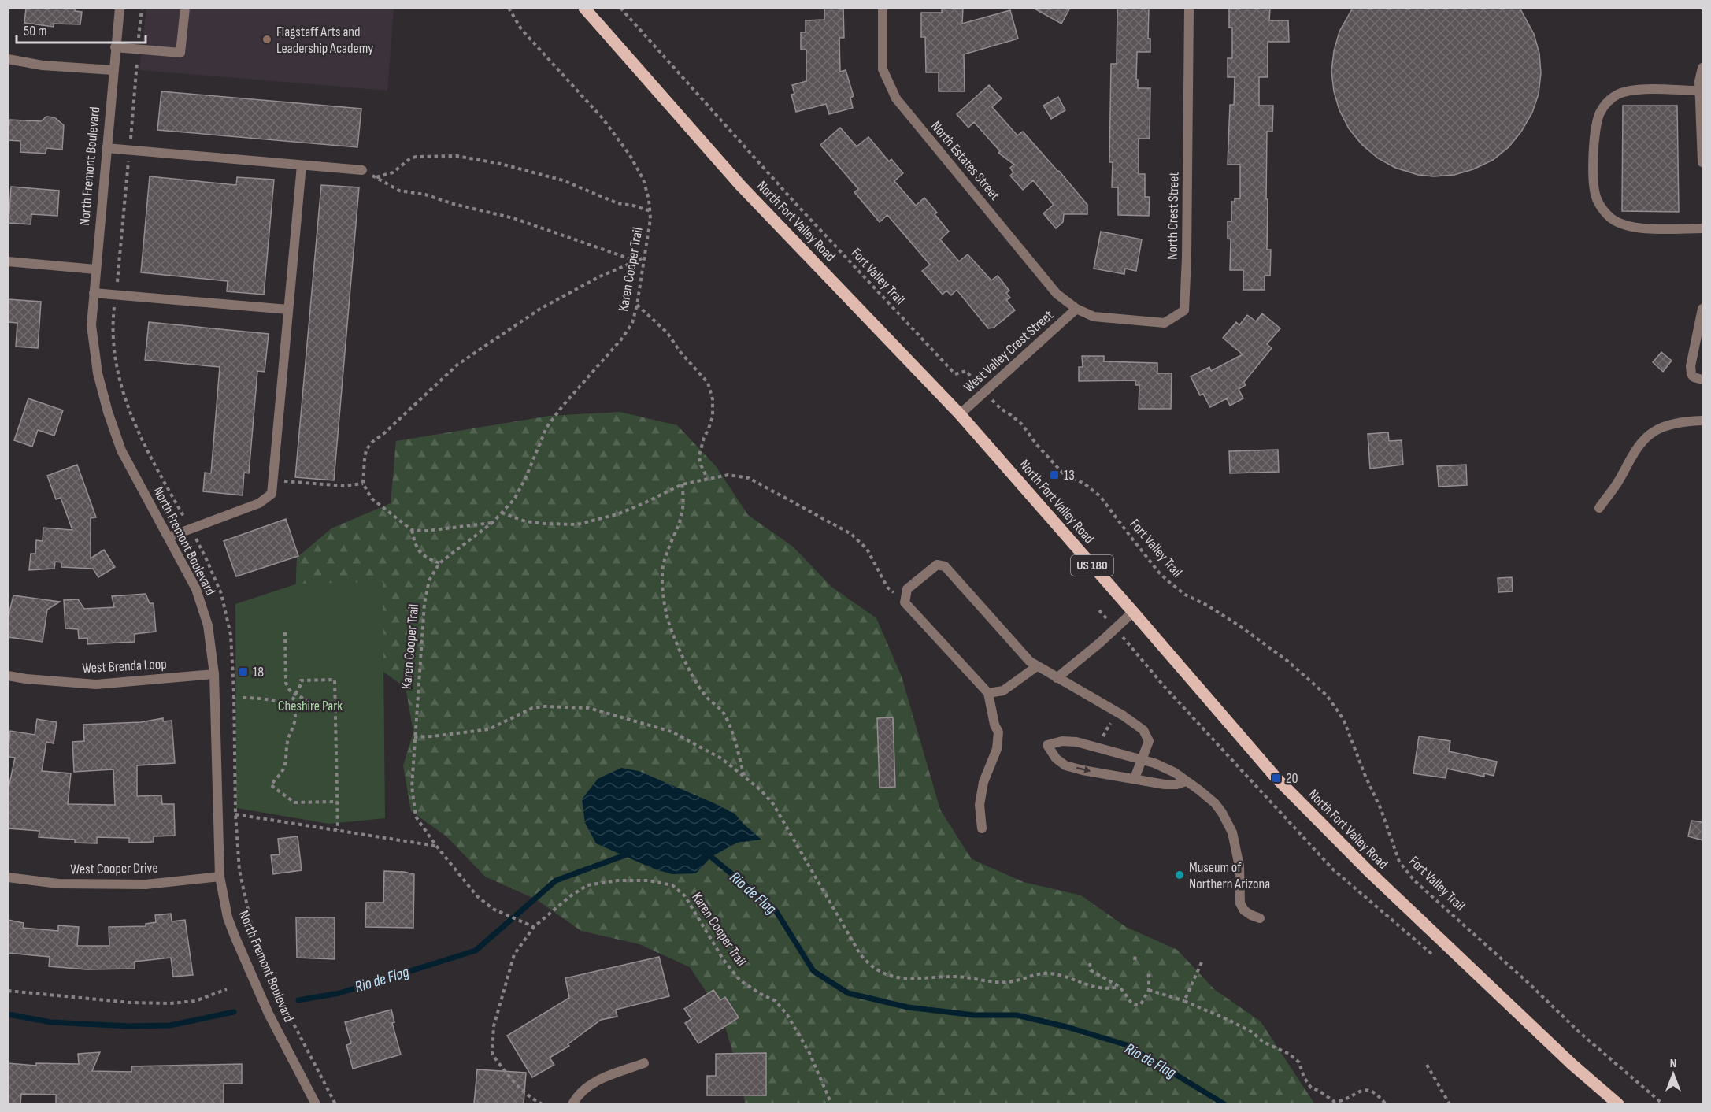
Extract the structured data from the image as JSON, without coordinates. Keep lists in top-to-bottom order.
{
  "streets": {
    "main road": ["North Fort Valley Road", "US 180"],
    "street": [
      "North Estates Street",
      "North Fremont Boulevard",
      "North Crest Street",
      "West Valley Crest Street",
      "West Brenda Loop",
      "West Cooper Drive"
    ],
    "path": ["Karen Cooper Trail", "Fort Valley Trail"]
  },
  "crossings": [
    ["North Estates Street", "North Crest Street"],
    ["North Estates Street", "West Valley Crest Street"],
    ["North Fremont Boulevard", "West Brenda Loop"],
    ["North Fremont Boulevard", "West Cooper Drive"],
    ["North Crest Street", "West Valley Crest Street"],
    ["North Fort Valley Road", "West Valley Crest Street"],
    ["Fort Valley Trail", "West Valley Crest Street"]
  ],
  "water": ["Rio de Flag"],
  "parks": ["Cheshire Park"],
  "places": {
    "other": ["Flagstaff Arts and Leadership Academy", "Museum of Northern Arizona"],
    "transit": ["13", "18", "20"]
  },
  "scale_bar": "50 m",
  "north": "top"
}
